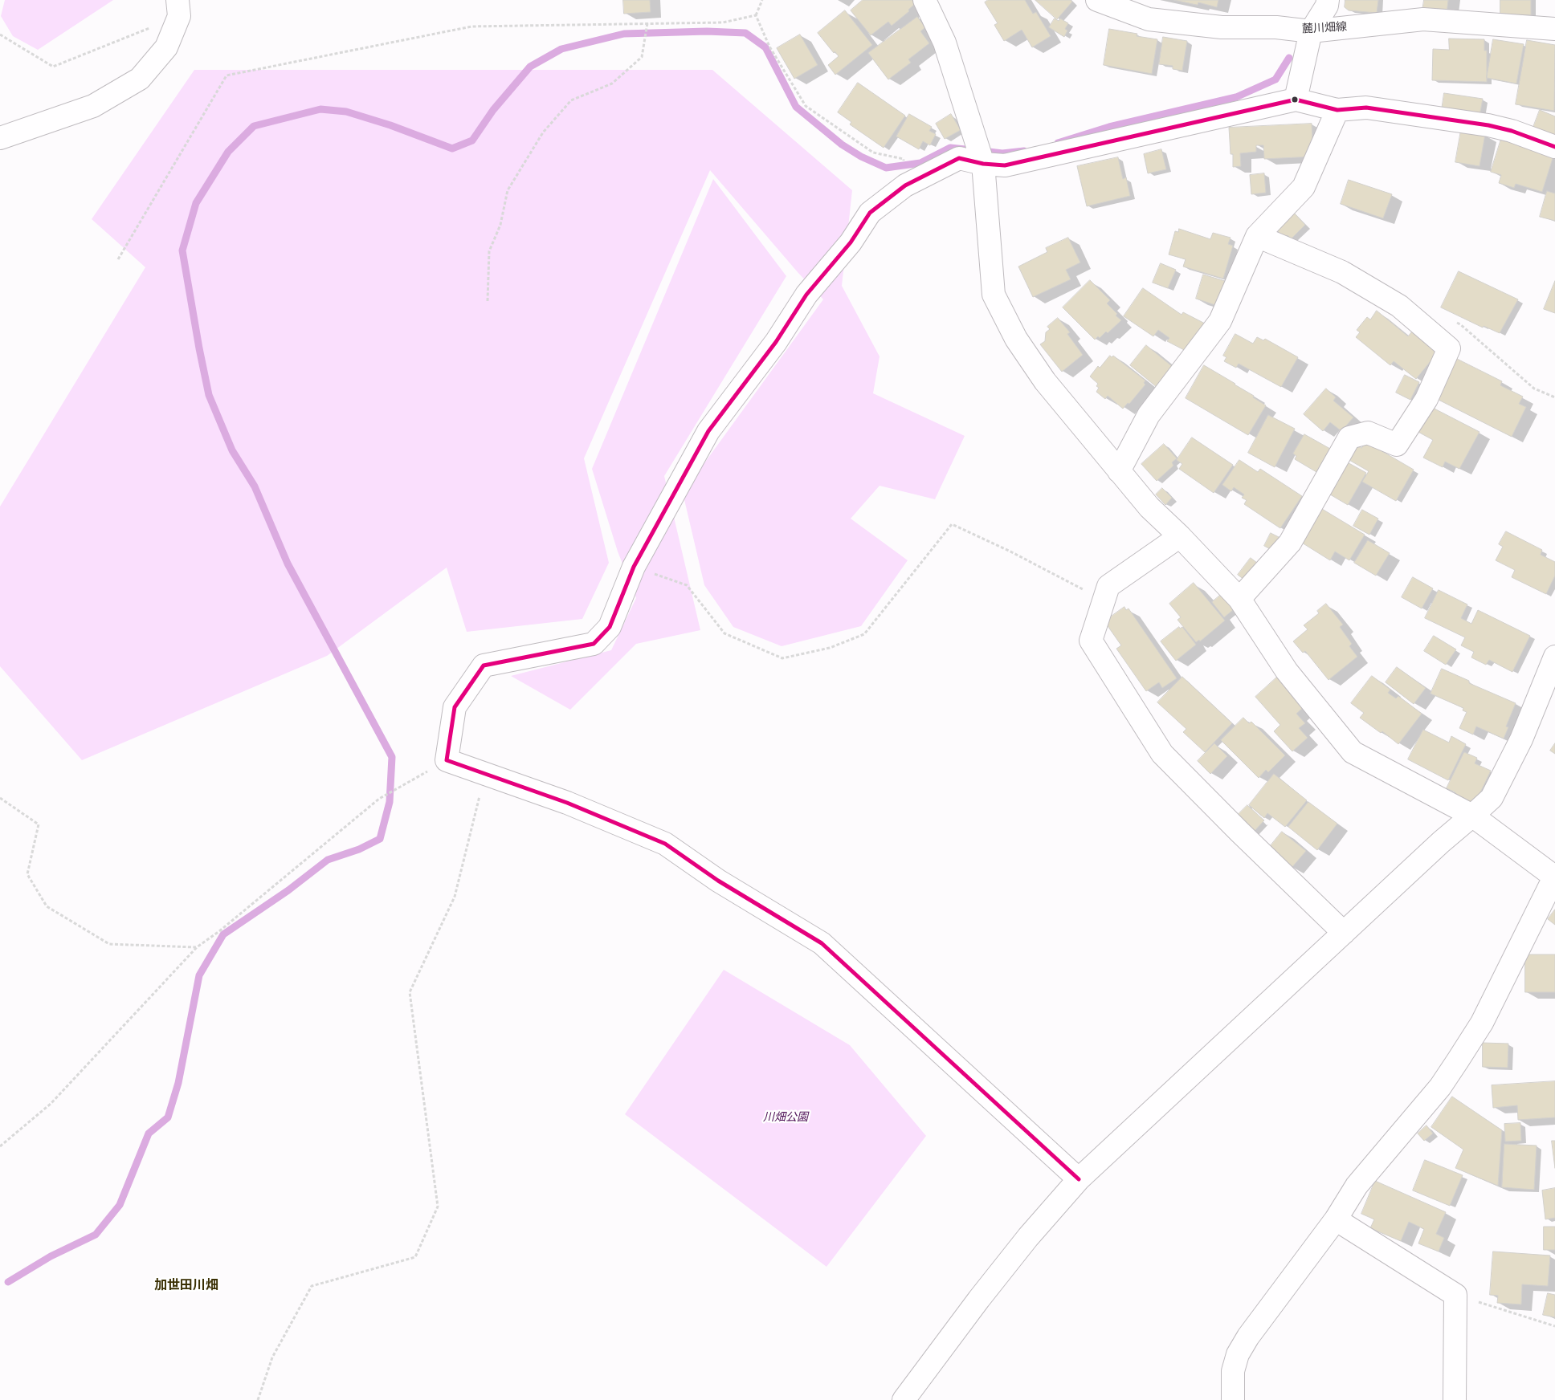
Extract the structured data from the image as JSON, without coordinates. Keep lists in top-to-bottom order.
{
  "streets": {
    "street": ["麓川畑線"]
  },
  "districts": ["加世田川畑"],
  "parks": ["川畑公園"]
}
